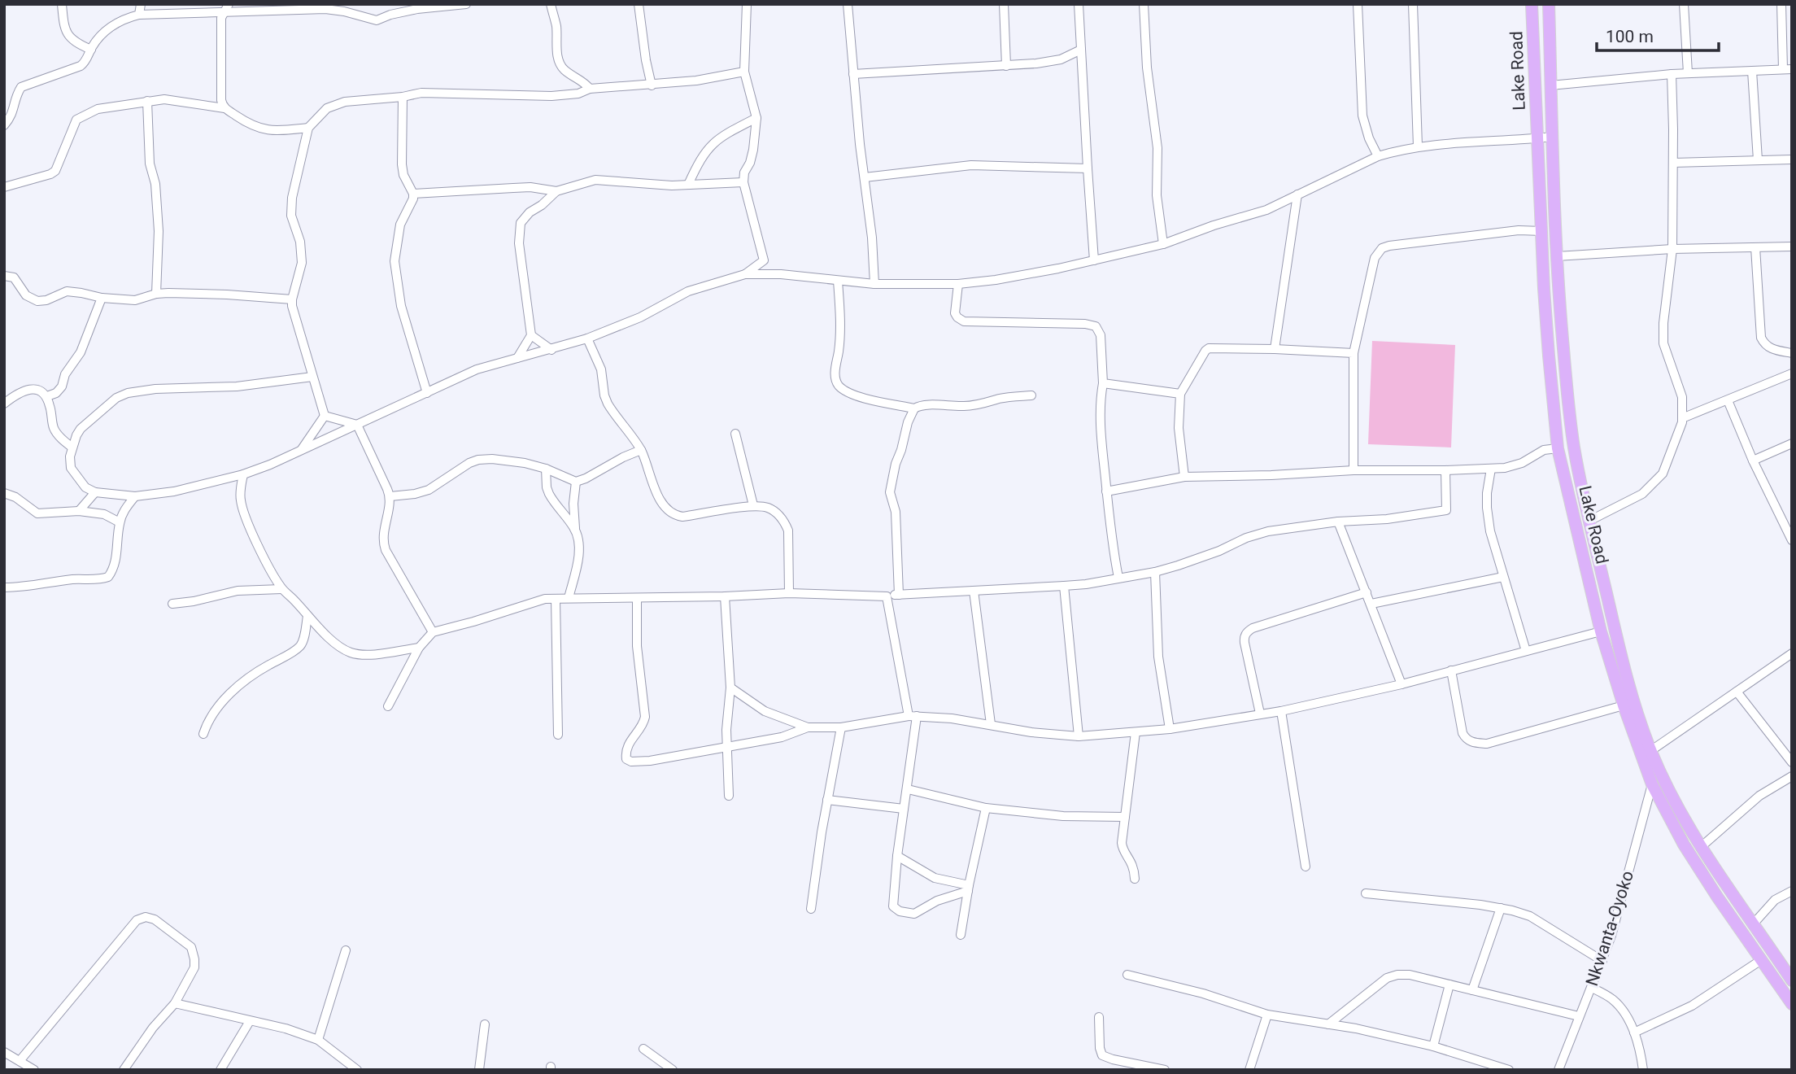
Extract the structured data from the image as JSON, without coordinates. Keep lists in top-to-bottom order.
{
  "streets": {
    "main road": ["Lake Road"],
    "street": ["Nkwanta-Oyoko"]
  },
  "crossings": [
    ["Lake Road", "Nkwanta-Oyoko"]
  ],
  "scale_bar": "100 m"
}
